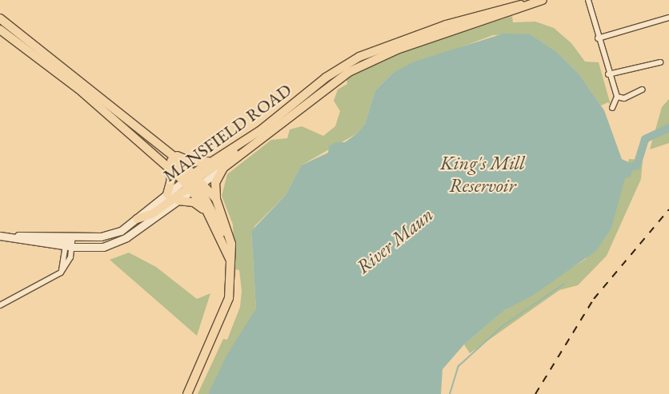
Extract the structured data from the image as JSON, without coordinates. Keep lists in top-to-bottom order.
{
  "streets": {
    "highway": ["MANSFIELD ROAD"]
  },
  "water": ["King's Mill Reservoir", "River Maun"]
}
